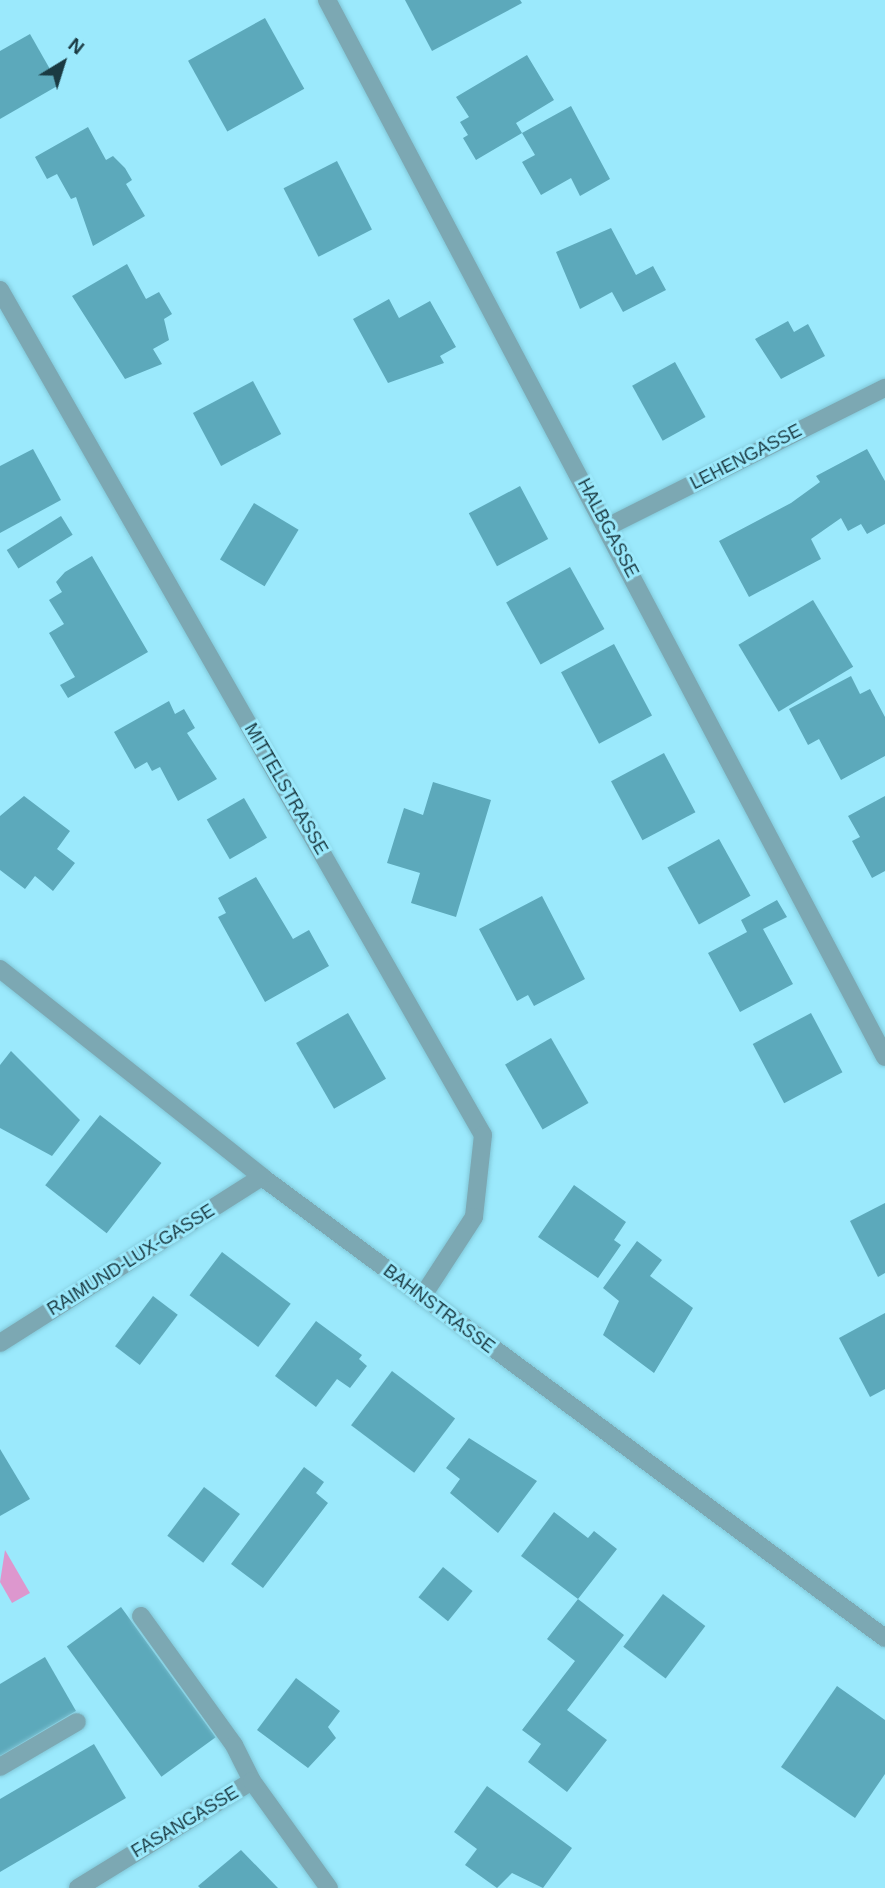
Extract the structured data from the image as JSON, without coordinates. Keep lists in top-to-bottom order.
{
  "streets": {
    "street": [
      "LEHENGASSE",
      "HALBGASSE",
      "MITTELSTRASSE",
      "RAIMUND-LUX-GASSE",
      "BAHNSTRASSE",
      "FASANGASSE"
    ]
  },
  "crossings": [
    ["LEHENGASSE", "HALBGASSE"],
    ["MITTELSTRASSE", "BAHNSTRASSE"],
    ["RAIMUND-LUX-GASSE", "BAHNSTRASSE"]
  ],
  "north": "top right"
}
